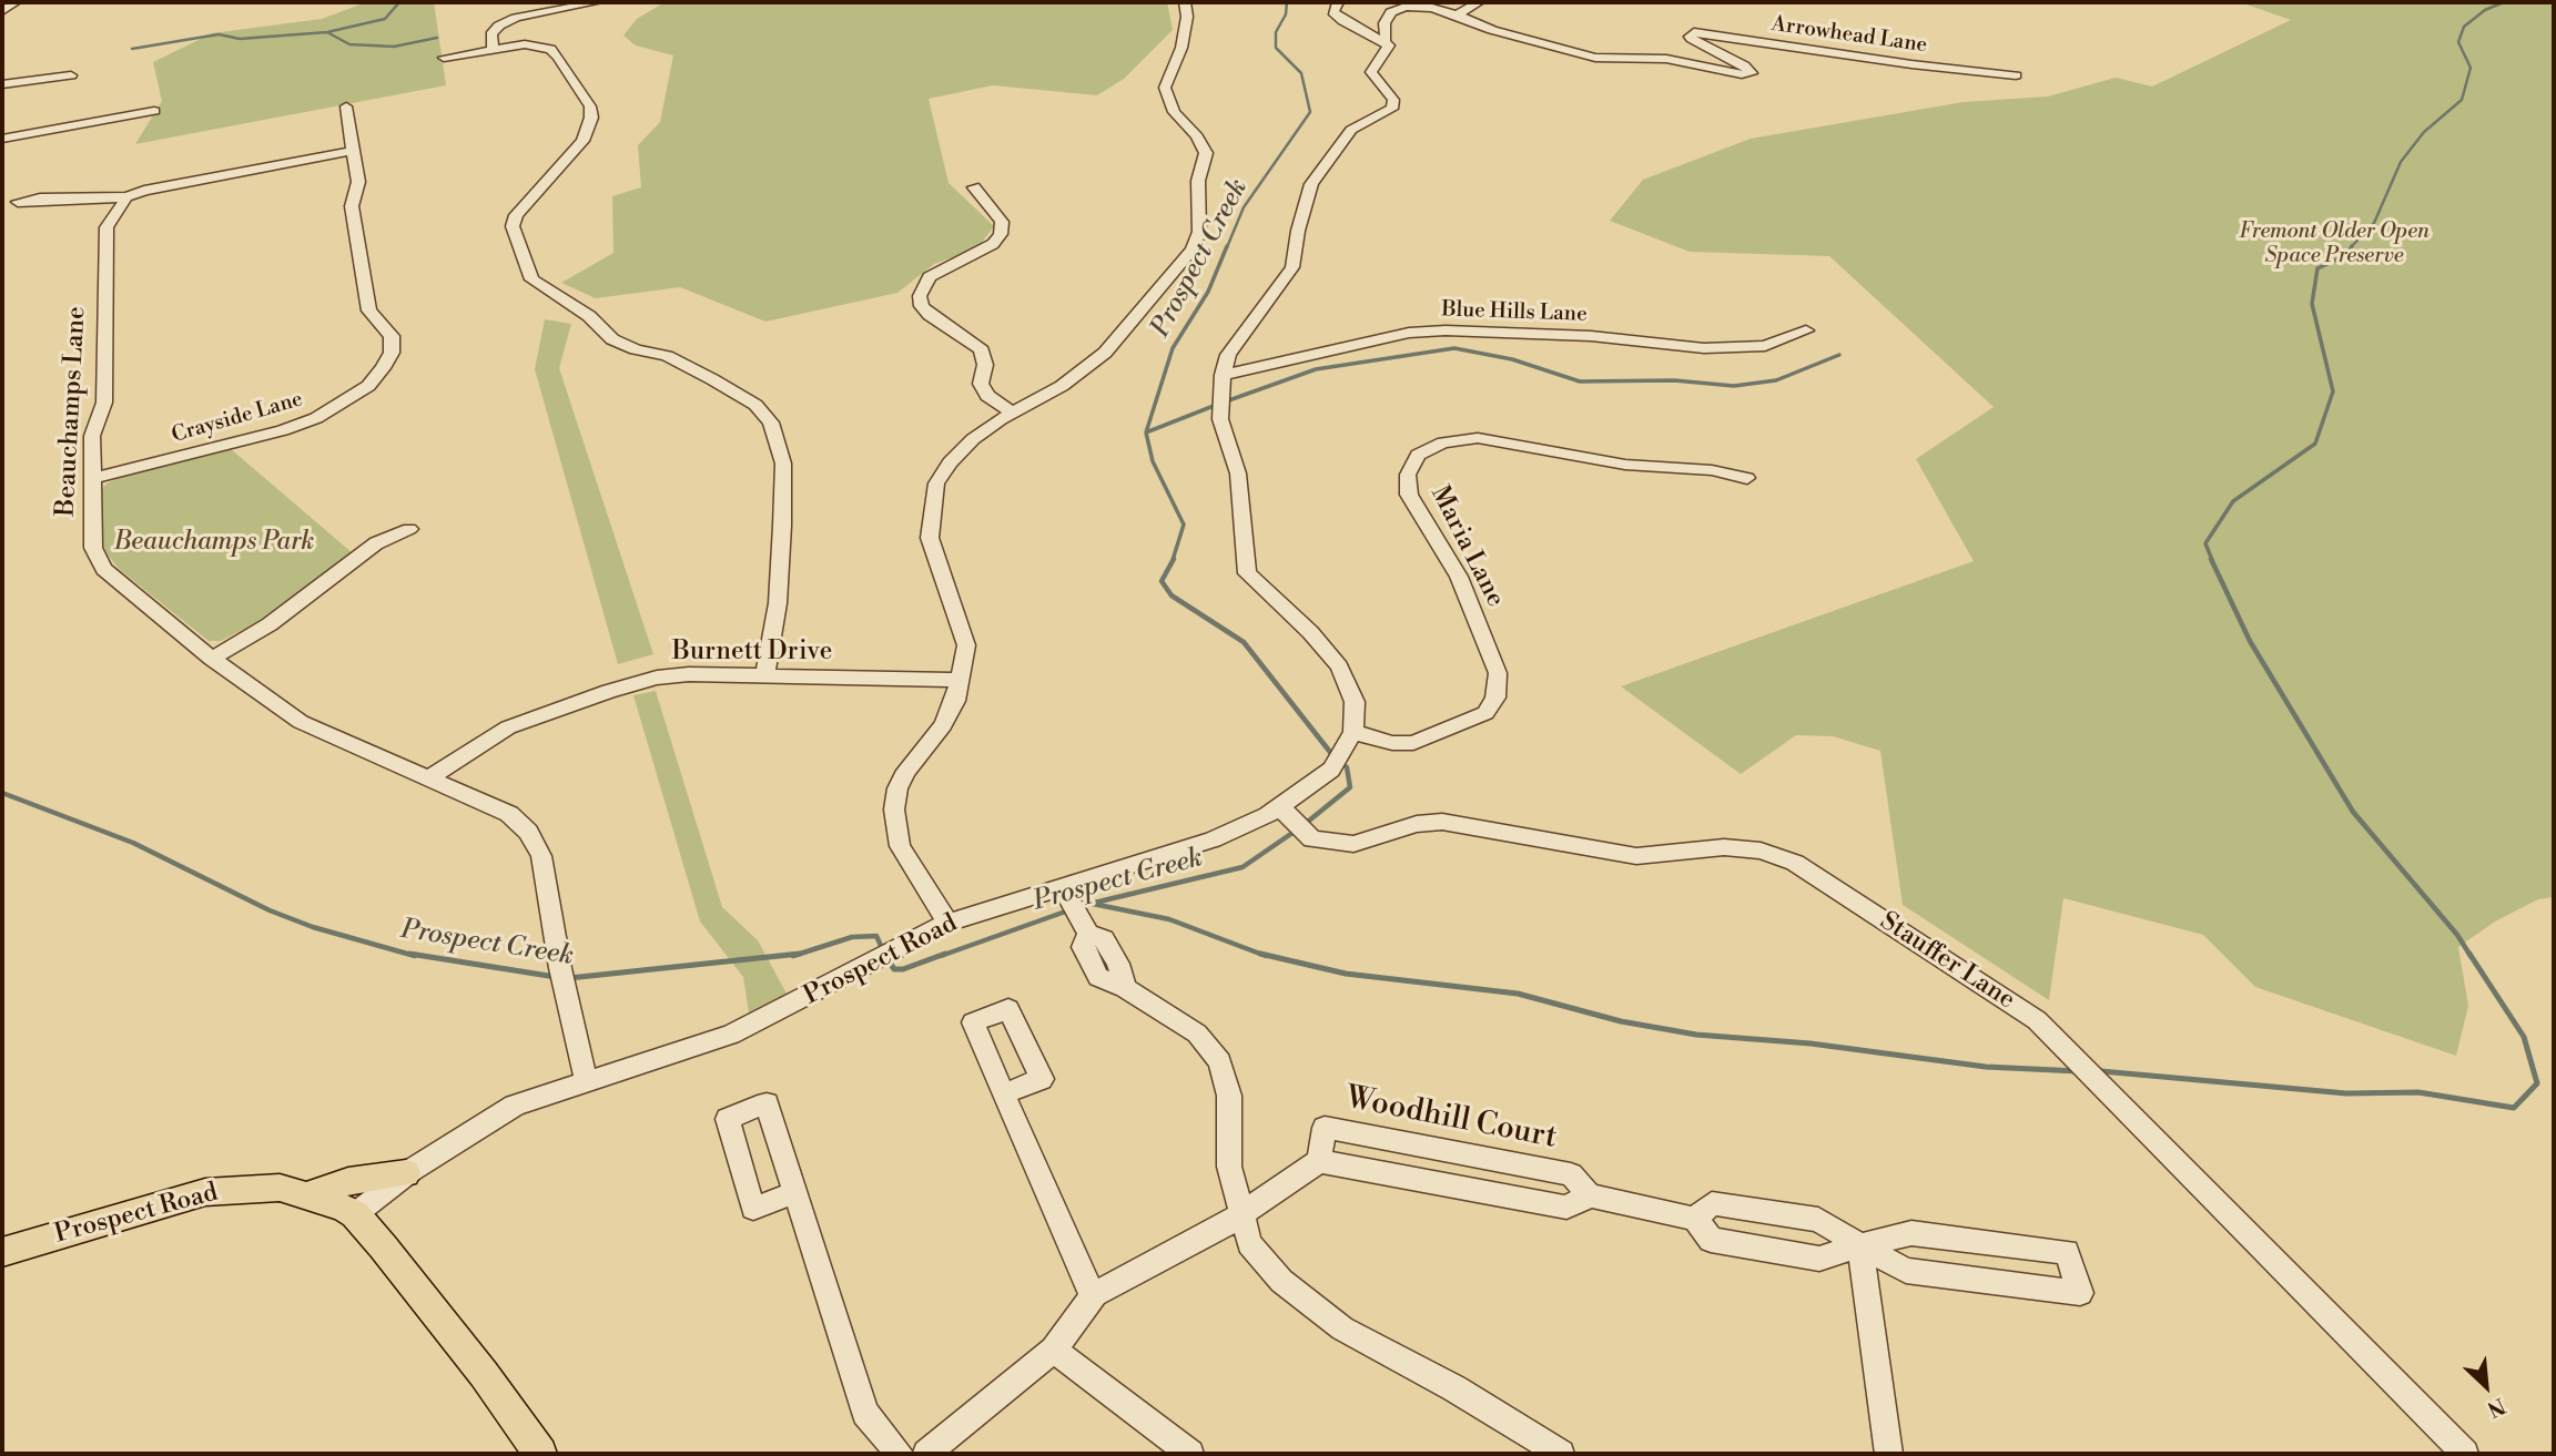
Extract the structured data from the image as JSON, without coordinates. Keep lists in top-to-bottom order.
{
  "streets": {
    "main road": ["Prospect Road"],
    "street": [
      "Arrowhead Lane",
      "Blue Hills Lane",
      "Beauchamps Lane",
      "Crayside Lane",
      "Maria Lane",
      "Burnett Drive",
      "Stauffer Lane",
      "Woodhill Court"
    ]
  },
  "crossings": [
    ["Beauchamps Lane", "Crayside Lane"],
    ["Beauchamps Lane", "Burnett Drive"],
    ["Beauchamps Lane", "Prospect Road"],
    ["Maria Lane", "Prospect Road"],
    ["Prospect Road", "Stauffer Lane"]
  ],
  "water": ["Prospect Creek"],
  "parks": ["Fremont Older Open Space Preserve", "Beauchamps Park"],
  "north": "bottom right"
}
